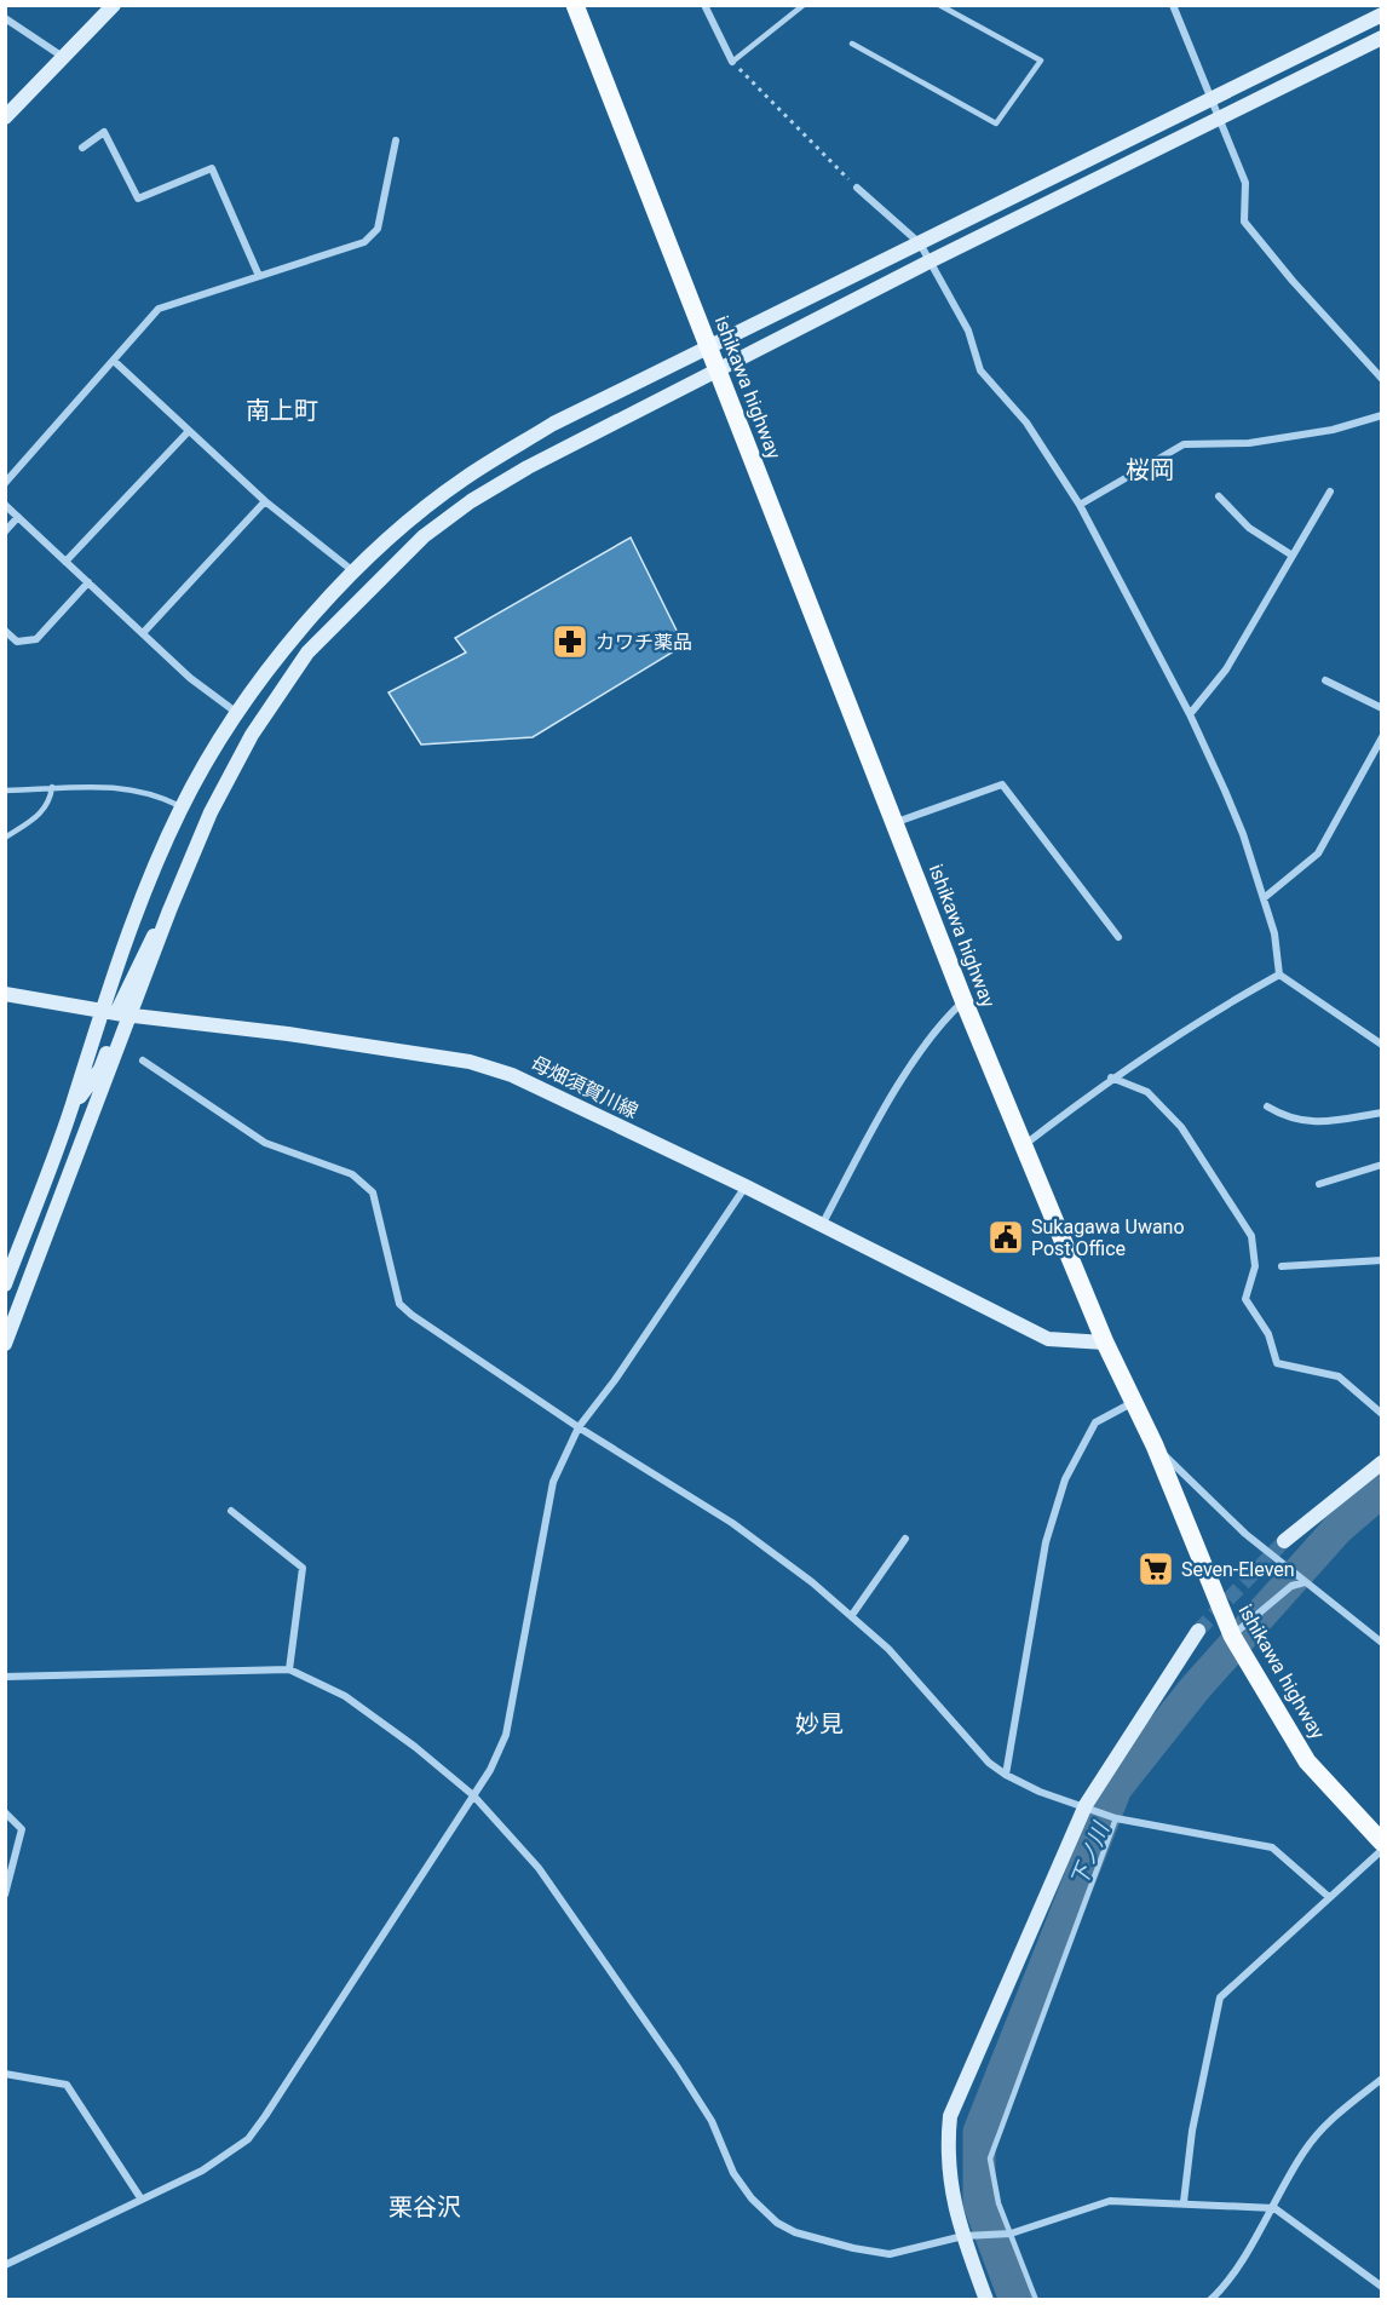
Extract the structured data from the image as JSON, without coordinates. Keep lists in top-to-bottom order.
{
  "streets": {
    "main road": ["ishikawa highway"],
    "street": ["母畑須賀川線"]
  },
  "crossings": [
    ["ishikawa highway", "母畑須賀川線"]
  ],
  "districts": [
    "南上町",
    "桜岡",
    "妙見",
    "栗谷沢"
  ],
  "water": ["下ノ川"],
  "places": {
    "pharmacy": ["カワチ薬品"],
    "public building": ["Sukagawa Uwano Post Office"],
    "supermarket": ["Seven-Eleven"]
  }
}
